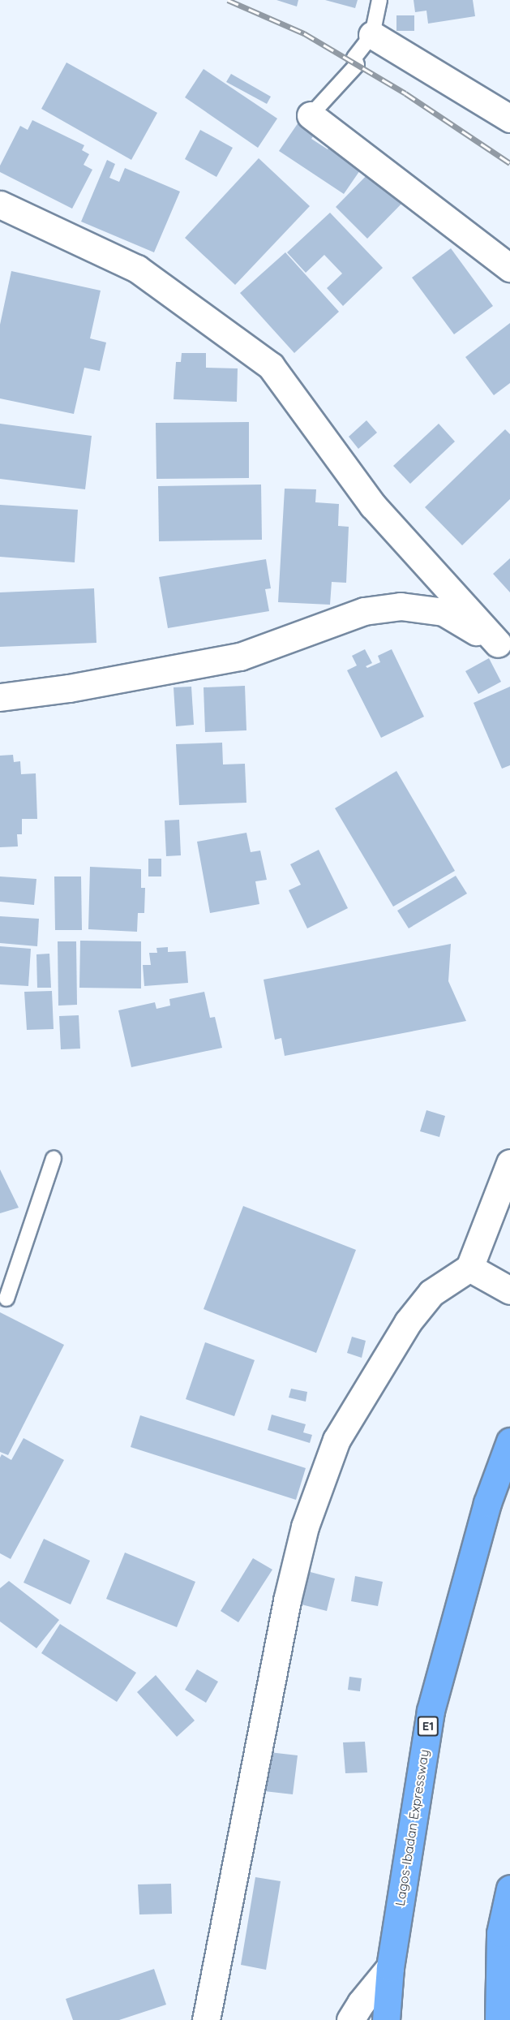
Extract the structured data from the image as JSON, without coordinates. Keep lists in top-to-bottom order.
{
  "streets": {
    "highway": ["E1", "Lagos-Ibadan Expressway"]
  }
}
